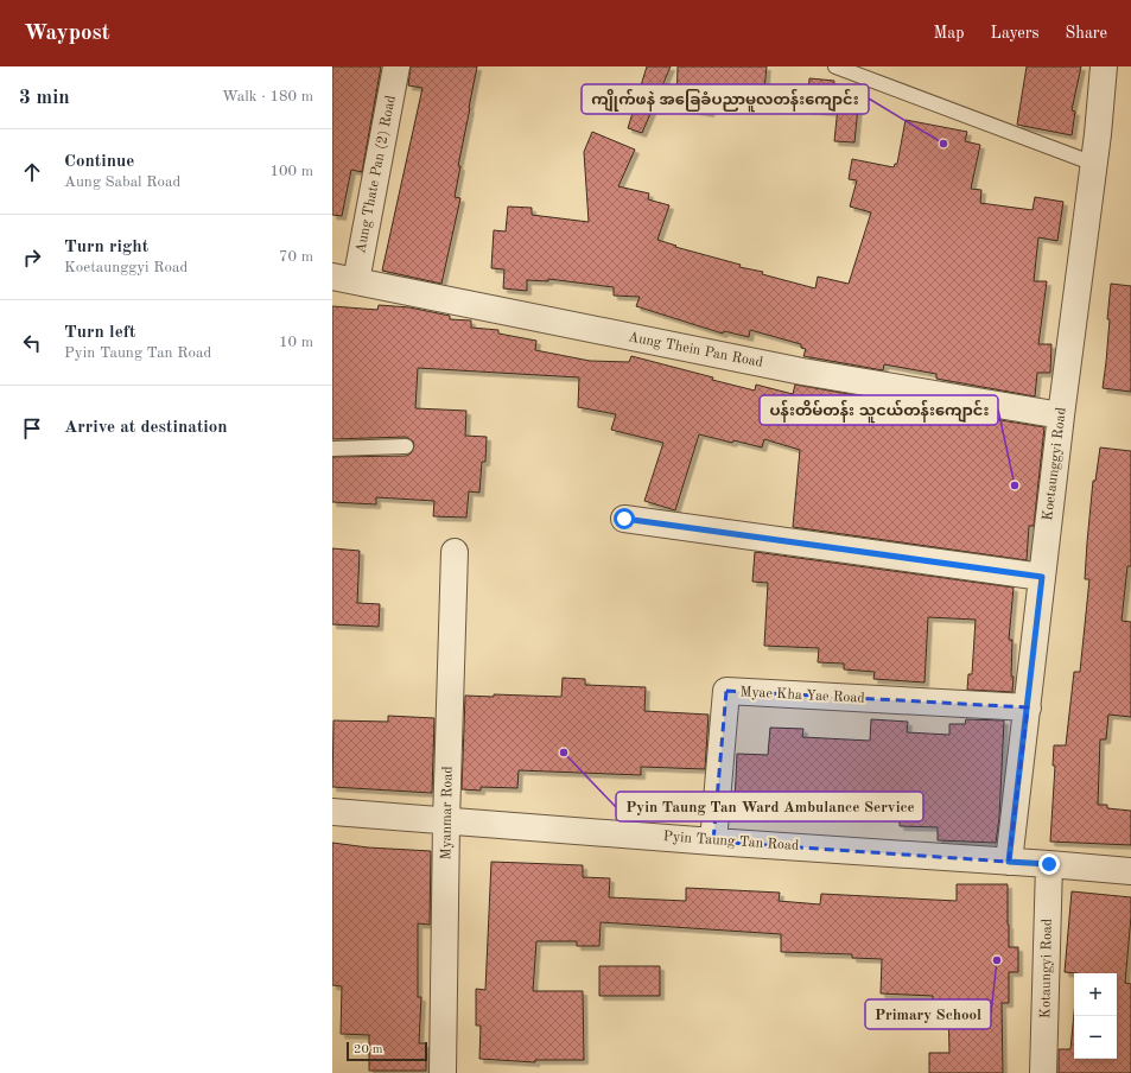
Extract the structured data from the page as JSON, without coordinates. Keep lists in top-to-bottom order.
{
  "streets": {
    "street": [
      "Aung Thate Pan (2) Road",
      "Aung Thein Pan Road",
      "Koetaunggyi Road",
      "Myae Kha Yae Road",
      "Myanmar Road",
      "Pyin Taung Tan Road",
      "Kotaungyi Road"
    ]
  },
  "crossings": [
    ["Aung Thate Pan (2) Road", "Aung Thein Pan Road"],
    ["Aung Thein Pan Road", "Koetaunggyi Road"],
    ["Koetaunggyi Road", "Myae Kha Yae Road"],
    ["Koetaunggyi Road", "Pyin Taung Tan Road"],
    ["Myae Kha Yae Road", "Pyin Taung Tan Road"],
    ["Myanmar Road", "Pyin Taung Tan Road"],
    ["Pyin Taung Tan Road", "Kotaungyi Road"]
  ],
  "places": [
    "ကျိုက်ဖနဲ အခြေခံပညာမူလတန်းကျောင်း",
    "ပန်းတိမ်တန်း သူငယ်တန်းကျောင်း",
    "Pyin Taung Tan Ward Ambulance Service",
    "Primary School"
  ],
  "scale_bar": "20 m",
  "page": {
    "header": "Waypost",
    "nav": ["Map", "Layers", "Share"],
    "heading": ["3 min", "Walk · 180 m"],
    "list": [
      ["Continue", "Aung Sabal Road", "100 m"],
      ["Turn right", "Koetaunggyi Road", "70 m"],
      ["Turn left", "Pyin Taung Tan Road", "10 m"],
      "Arrive at destination"
    ],
    "map_buttons": ["+", "−"],
    "scale": "20 m"
  }
}
